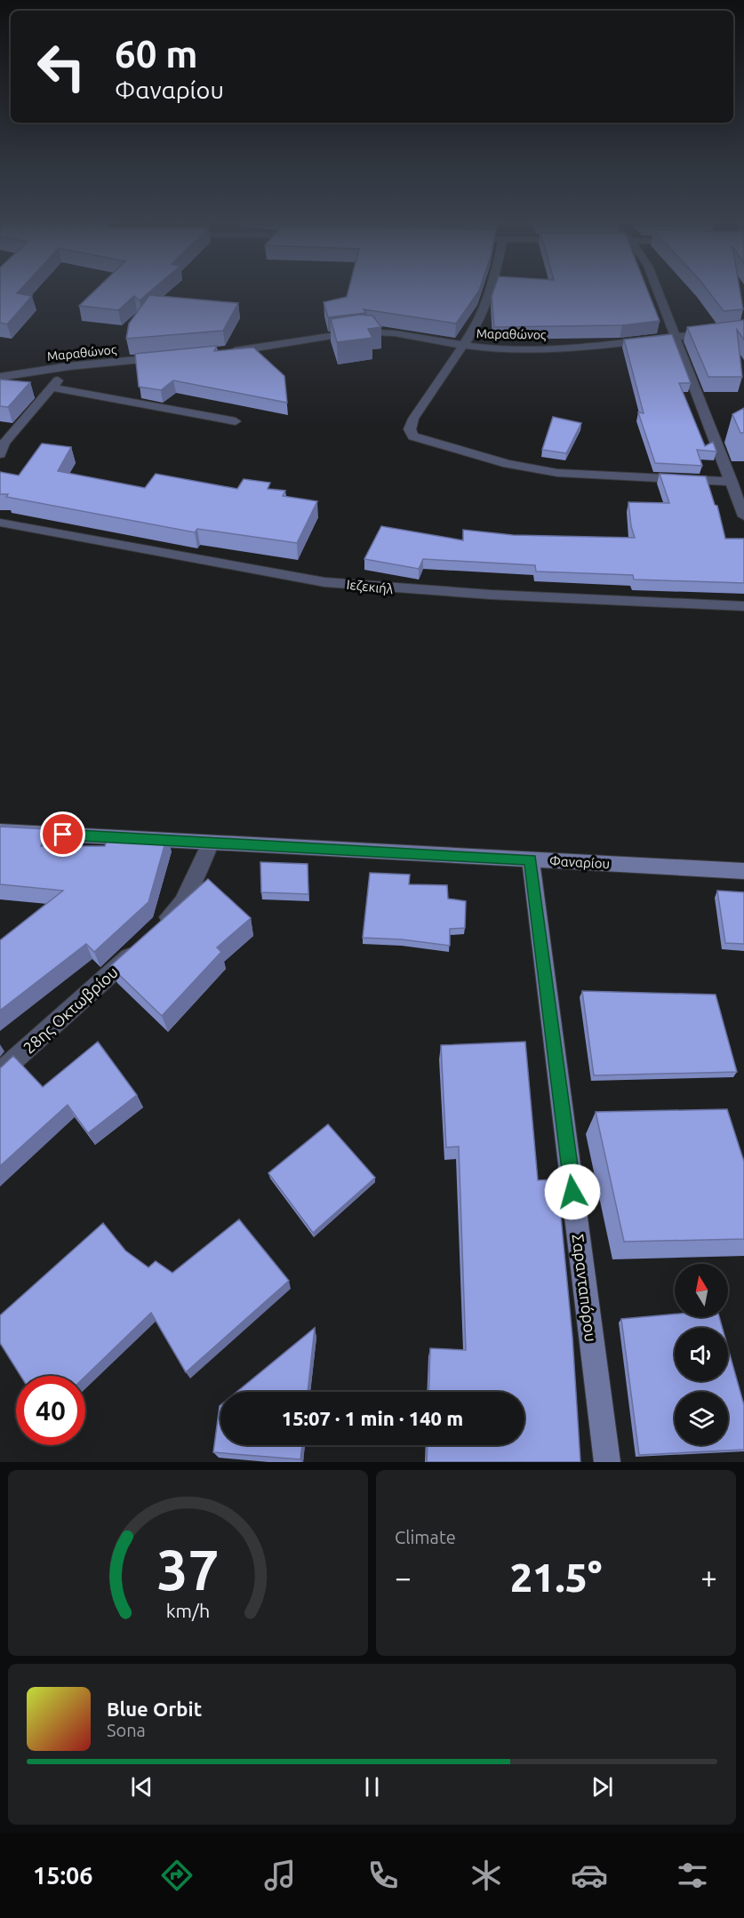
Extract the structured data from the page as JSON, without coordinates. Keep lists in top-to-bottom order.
{
  "streets": {
    "main road": ["Φαναρίου", "Σαρανταπόρου"],
    "street": ["Μαραθώνος", "Ιεζεκιήλ", "28ης Οκτωβρίου"]
  },
  "crossings": [
    ["Φαναρίου", "Σαρανταπόρου"]
  ],
  "north": "top",
  "page": {
    "turn": ["60 m", "Φαναρίου"],
    "limit": "40",
    "trip": "15:07 · 1 min · 140 m",
    "tile": "Climate",
    "heat": ["−", "21.5°", "+"],
    "song": ["Blue Orbit", "Sona"],
    "tabs": "15:06",
    "gauge": ["37", "km/h"]
  }
}
